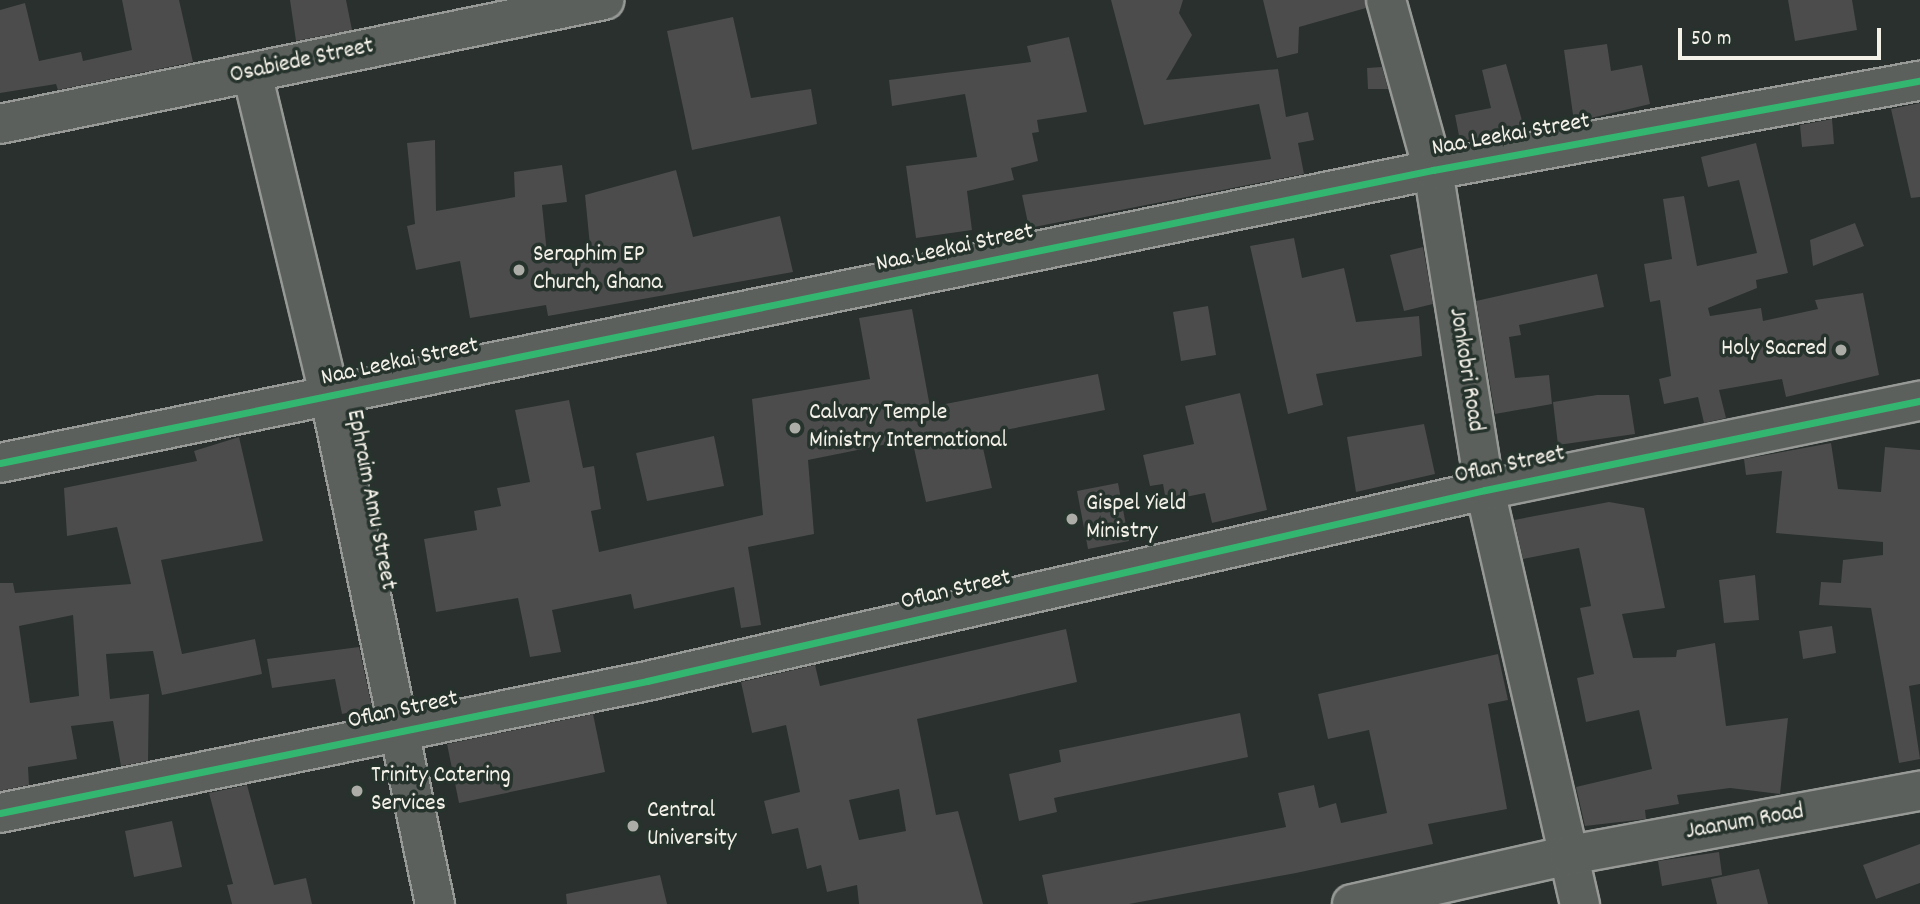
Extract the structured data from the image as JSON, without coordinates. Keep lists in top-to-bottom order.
{
  "streets": {
    "street": [
      "Osabiede Street",
      "Naa Leekai Street",
      "Jonkobri Road",
      "Oflan Street",
      "Ephraim Amu Street",
      "Jaanum Road"
    ]
  },
  "crossings": [
    ["Osabiede Street", "Ephraim Amu Street"],
    ["Naa Leekai Street", "Jonkobri Road"],
    ["Naa Leekai Street", "Ephraim Amu Street"],
    ["Jonkobri Road", "Oflan Street"],
    ["Jonkobri Road", "Jaanum Road"],
    ["Oflan Street", "Ephraim Amu Street"]
  ],
  "places": [
    "Seraphim EP Church, Ghana",
    "Holy Sacred",
    "Calvary Temple Ministry International",
    "Gispel Yield Ministry",
    "Trinity Catering Services",
    "Central University"
  ],
  "scale_bar": "50 m"
}
